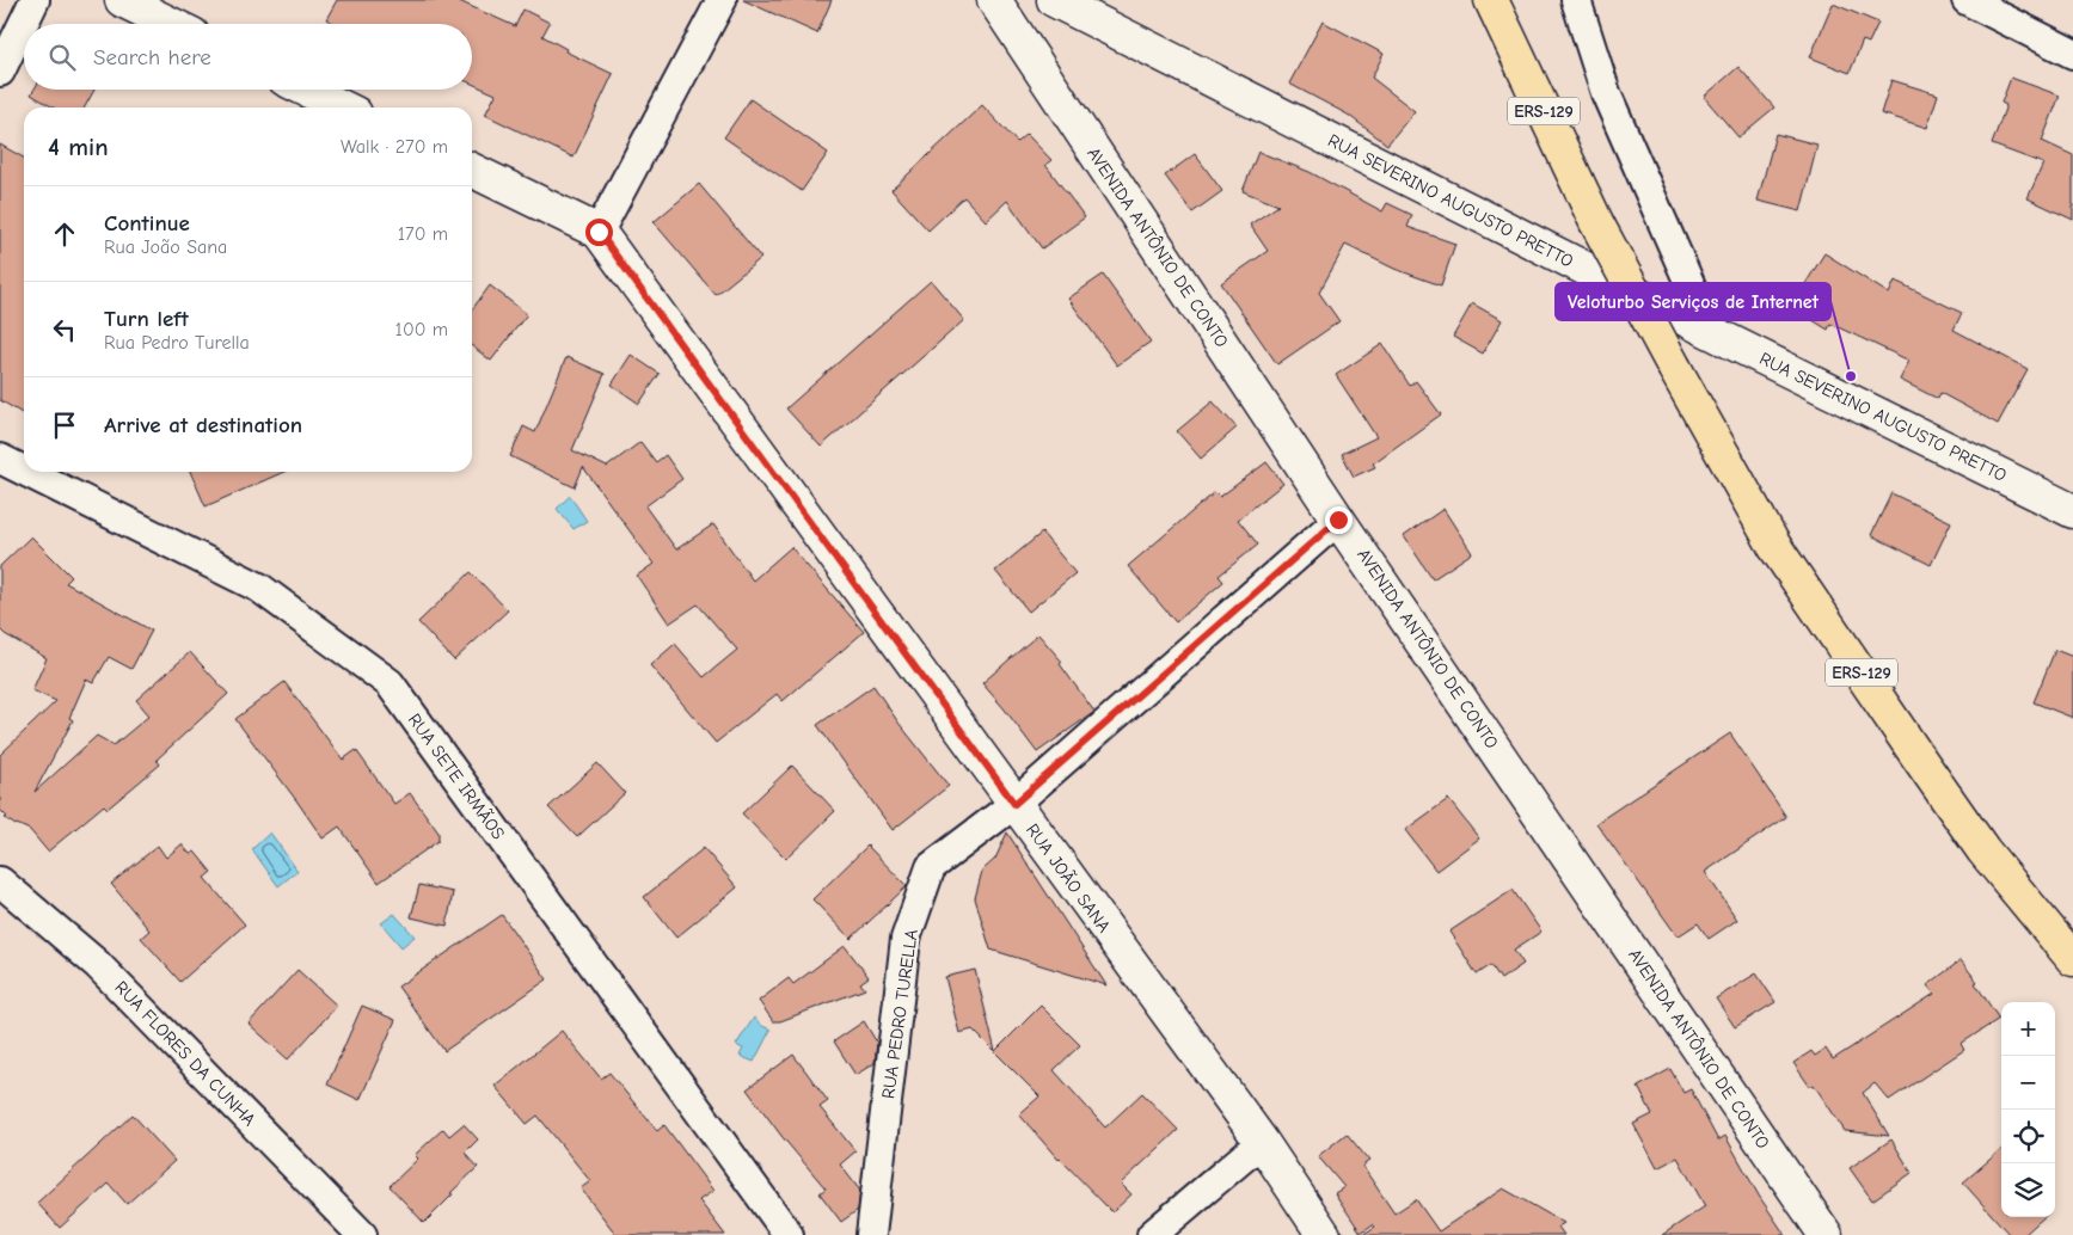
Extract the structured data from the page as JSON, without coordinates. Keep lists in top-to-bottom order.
{
  "streets": {
    "main road": ["ERS-129"],
    "street": [
      "RUA SEVERINO AUGUSTO PRETTO",
      "AVENIDA ANTÔNIO DE CONTO",
      "RUA SETE IRMÃOS",
      "RUA JOÃO SANA",
      "RUA PEDRO TURELLA",
      "RUA FLORES DA CUNHA"
    ]
  },
  "crossings": [
    ["AVENIDA ANTÔNIO DE CONTO", "RUA PEDRO TURELLA"],
    ["RUA JOÃO SANA", "RUA PEDRO TURELLA"]
  ],
  "places": ["Veloturbo Serviços de Internet"],
  "page": {
    "search": "Search here",
    "heading": ["4 min", "Walk · 270 m"],
    "list": [
      ["Continue", "Rua João Sana", "170 m"],
      ["Turn left", "Rua Pedro Turella", "100 m"],
      "Arrive at destination"
    ],
    "map_buttons": ["+", "−"]
  }
}
